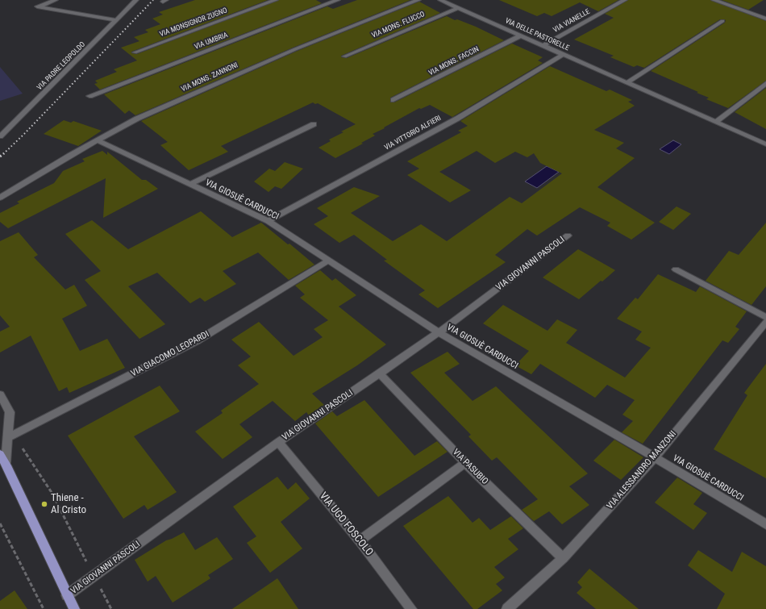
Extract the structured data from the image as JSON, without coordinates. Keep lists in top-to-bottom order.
{
  "streets": {
    "street": [
      "VIA VIANELLE",
      "VIA MONSIGNOR ZUGNO",
      "VIA MONS. FLUCCO",
      "VIA DELLE PASTORELLE",
      "VIA UMBRIA",
      "VIA MONS. FACCIN",
      "VIA PADRE LEOPOLDO",
      "VIA MONS. ZANNONI",
      "VIA VITTORIO ALFIERI",
      "VIA GIOSUÈ CARDUCCI",
      "VIA GIOVANNI PASCOLI",
      "VIA GIACOMO LEOPARDI",
      "VIA PASUBIO",
      "VIA ALESSANDRO MANZONI",
      "VIA UGO FOSCOLO"
    ]
  },
  "crossings": [
    ["VIA VIANELLE", "VIA DELLE PASTORELLE"],
    ["VIA MONS. FLUCCO", "VIA DELLE PASTORELLE"],
    ["VIA DELLE PASTORELLE", "VIA MONS. FACCIN"],
    ["VIA DELLE PASTORELLE", "VIA VITTORIO ALFIERI"],
    ["VIA MONS. ZANNONI", "VIA GIOSUÈ CARDUCCI"],
    ["VIA VITTORIO ALFIERI", "VIA GIOSUÈ CARDUCCI"],
    ["VIA GIOSUÈ CARDUCCI", "VIA GIOVANNI PASCOLI"],
    ["VIA GIOSUÈ CARDUCCI", "VIA GIACOMO LEOPARDI"],
    ["VIA GIOSUÈ CARDUCCI", "VIA ALESSANDRO MANZONI"],
    ["VIA GIOVANNI PASCOLI", "VIA PASUBIO"],
    ["VIA GIOVANNI PASCOLI", "VIA UGO FOSCOLO"],
    ["VIA PASUBIO", "VIA ALESSANDRO MANZONI"]
  ],
  "places": ["Thiene - Al Cristo"]
}
